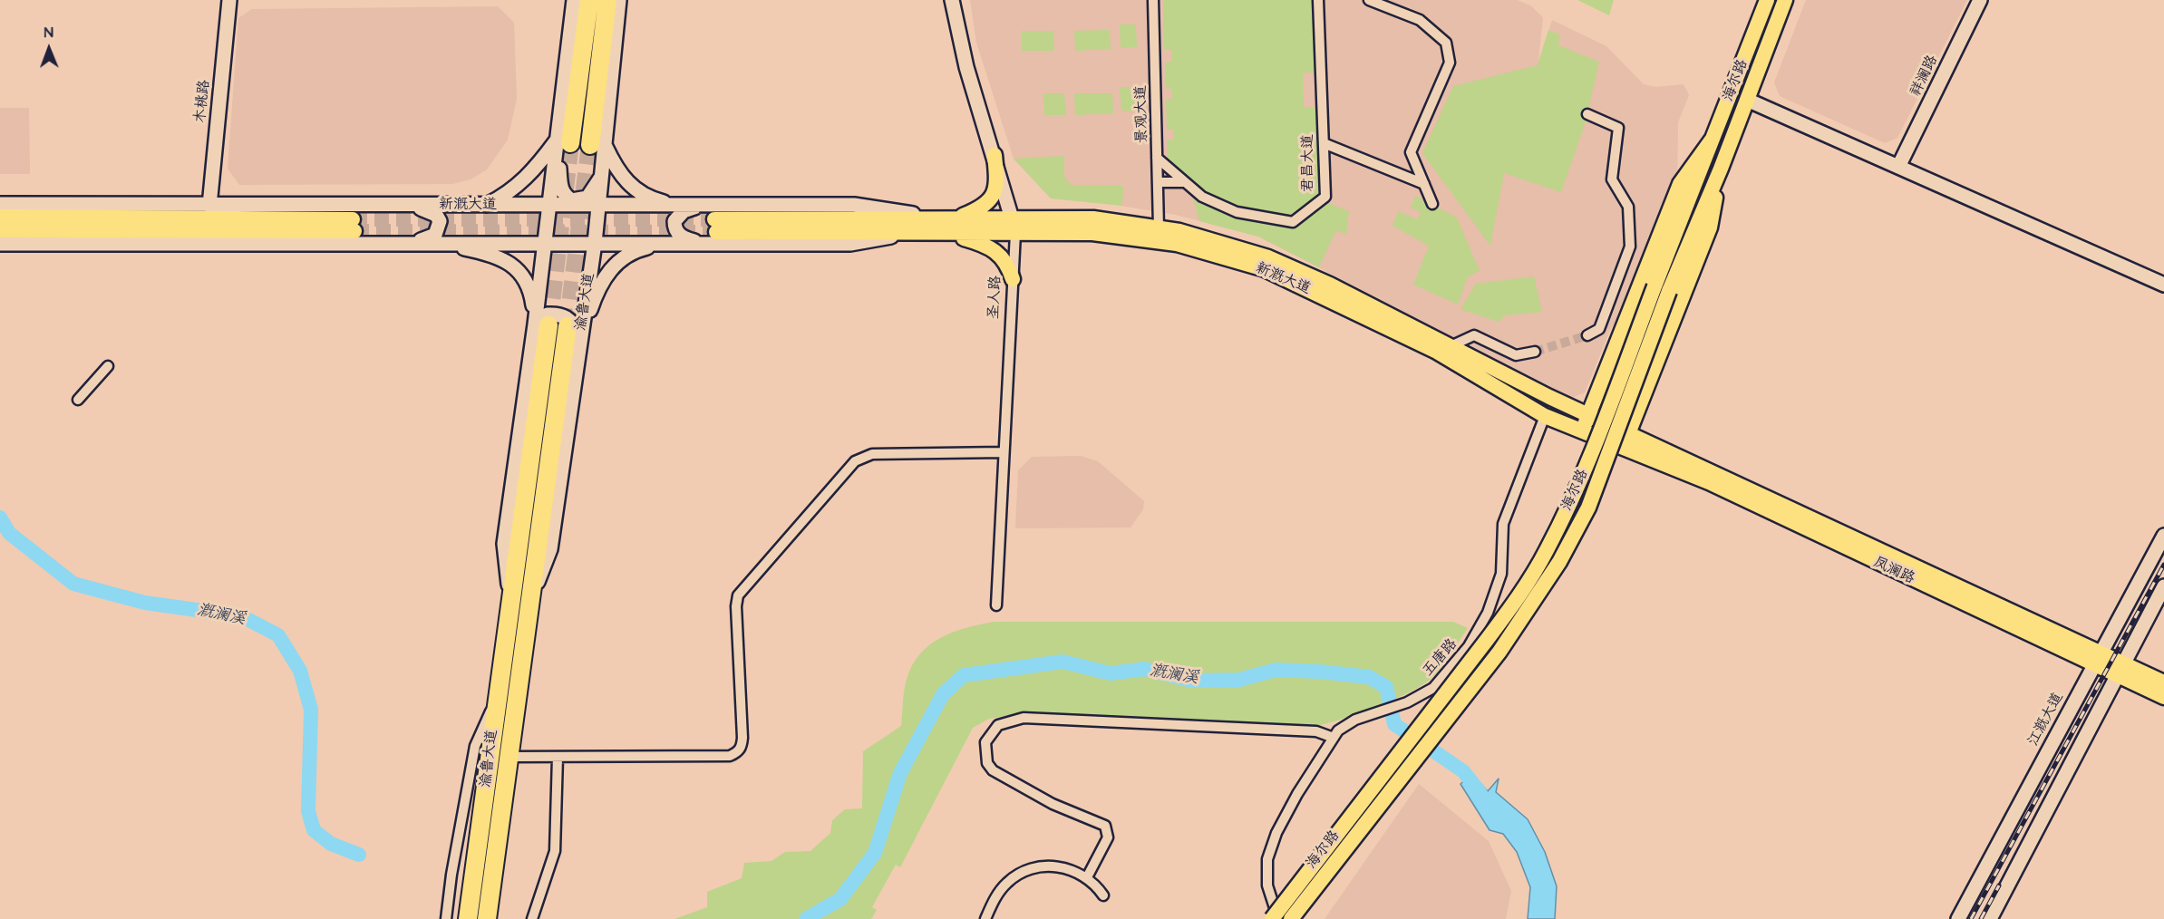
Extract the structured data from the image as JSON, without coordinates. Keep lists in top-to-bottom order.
{
  "streets": {
    "highway": ["渝鲁大道"],
    "main road": ["海尔路", "新溉大道", "凤澜路"],
    "street": [
      "祥澜路",
      "木桃路",
      "景观大道",
      "君昌大道",
      "圣人路",
      "五唐路",
      "江溉大道"
    ]
  },
  "crossings": [
    ["木桃路", "新溉大道"],
    ["景观大道", "君昌大道"],
    ["景观大道", "新溉大道"],
    ["新溉大道", "圣人路"],
    ["新溉大道", "渝鲁大道"],
    ["新溉大道", "凤澜路"],
    ["新溉大道", "五唐路"],
    ["凤澜路", "江溉大道"]
  ],
  "water": ["溉澜溪"],
  "north": "top"
}
